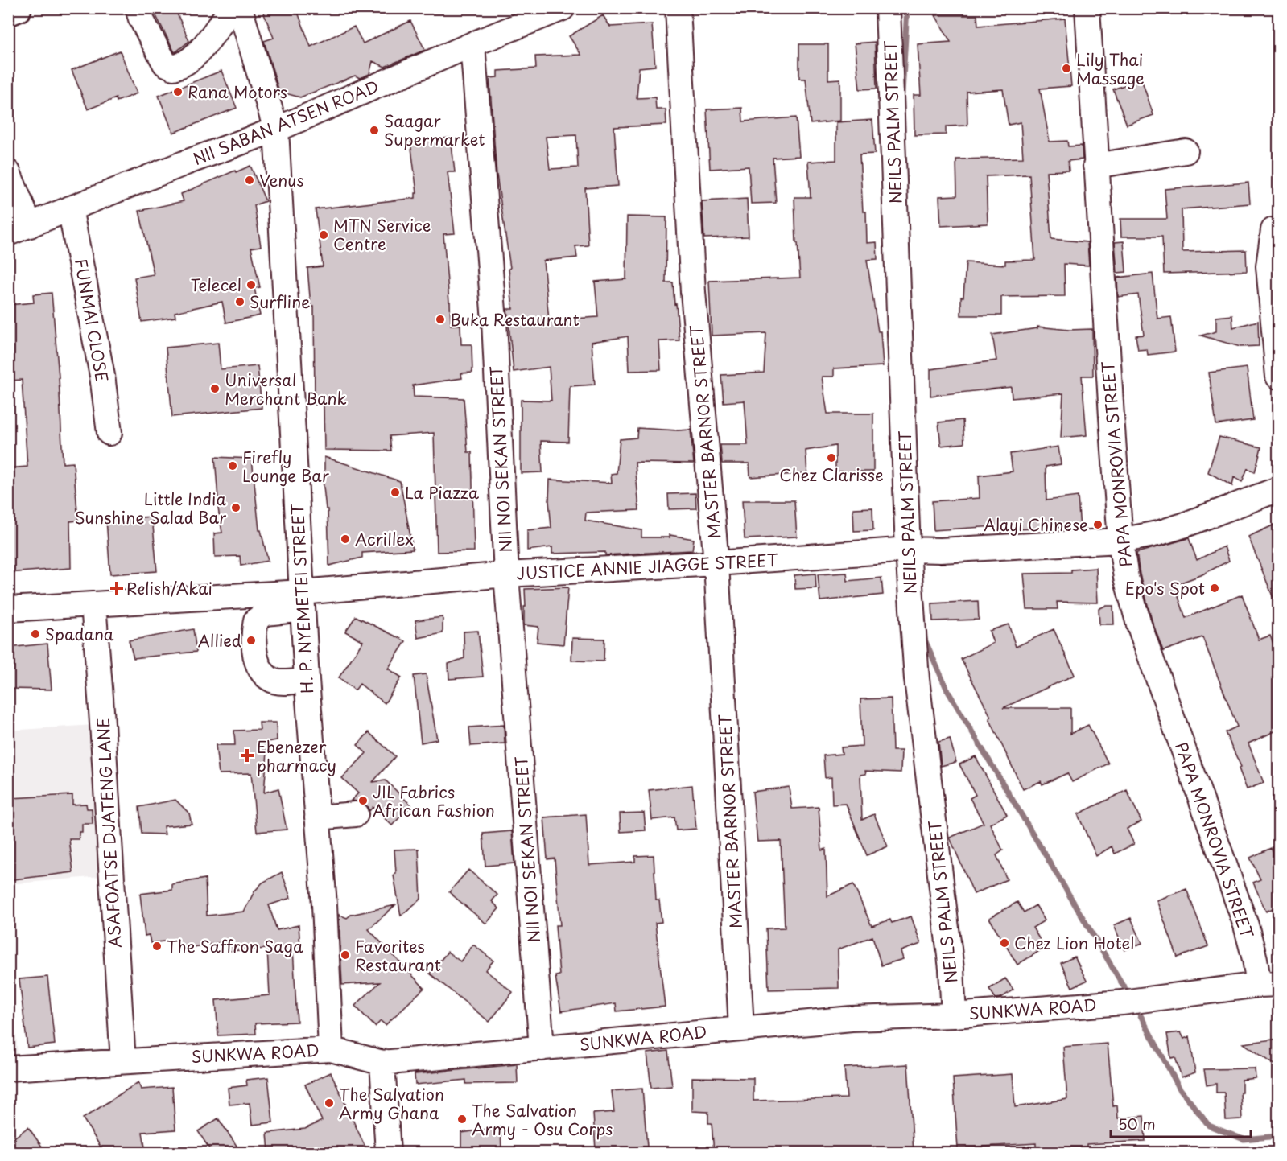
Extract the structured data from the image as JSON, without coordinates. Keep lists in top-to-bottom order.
{
  "streets": {
    "street": [
      "NII SABAN ATSEN ROAD",
      "NEILS PALM STREET",
      "FUNMAI CLOSE",
      "MASTER BARNOR STREET",
      "NII NOI SEKAN STREET",
      "PAPA MONROVIA STREET",
      "JUSTICE ANNIE JIAGGE STREET",
      "H. P. NYEMETEI STREET",
      "ASAFOATSE DJATENG LANE",
      "SUNKWA ROAD"
    ]
  },
  "crossings": [
    ["NII SABAN ATSEN ROAD", "FUNMAI CLOSE"],
    ["NII SABAN ATSEN ROAD", "NII NOI SEKAN STREET"],
    ["NII SABAN ATSEN ROAD", "H. P. NYEMETEI STREET"],
    ["NEILS PALM STREET", "JUSTICE ANNIE JIAGGE STREET"],
    ["NEILS PALM STREET", "SUNKWA ROAD"],
    ["MASTER BARNOR STREET", "JUSTICE ANNIE JIAGGE STREET"],
    ["MASTER BARNOR STREET", "SUNKWA ROAD"],
    ["NII NOI SEKAN STREET", "JUSTICE ANNIE JIAGGE STREET"],
    ["NII NOI SEKAN STREET", "SUNKWA ROAD"],
    ["PAPA MONROVIA STREET", "JUSTICE ANNIE JIAGGE STREET"],
    ["PAPA MONROVIA STREET", "SUNKWA ROAD"],
    ["JUSTICE ANNIE JIAGGE STREET", "H. P. NYEMETEI STREET"],
    ["JUSTICE ANNIE JIAGGE STREET", "ASAFOATSE DJATENG LANE"],
    ["H. P. NYEMETEI STREET", "SUNKWA ROAD"],
    ["ASAFOATSE DJATENG LANE", "SUNKWA ROAD"]
  ],
  "places": {
    "other": [
      "Lily Thai Massage",
      "Rana Motors",
      "Saagar Supermarket",
      "Venus",
      "MTN Service Centre",
      "Telecel",
      "Surfline",
      "Buka Restaurant",
      "Universal Merchant Bank",
      "Chez Clarisse",
      "Firefly Lounge Bar",
      "La Piazza",
      "Little India Sunshine Salad Bar",
      "Alayi Chinese",
      "Acrillex",
      "Epo's Spot",
      "Spadana",
      "Allied",
      "JIL Fabrics African Fashion",
      "Chez Lion Hotel",
      "The Saffron Saga",
      "Favorites Restaurant",
      "The Salvation Army Ghana",
      "The Salvation Army - Osu Corps"
    ],
    "health": ["Relish/Akai", "Ebenezer pharmacy"]
  },
  "scale_bar": "50 m"
}
